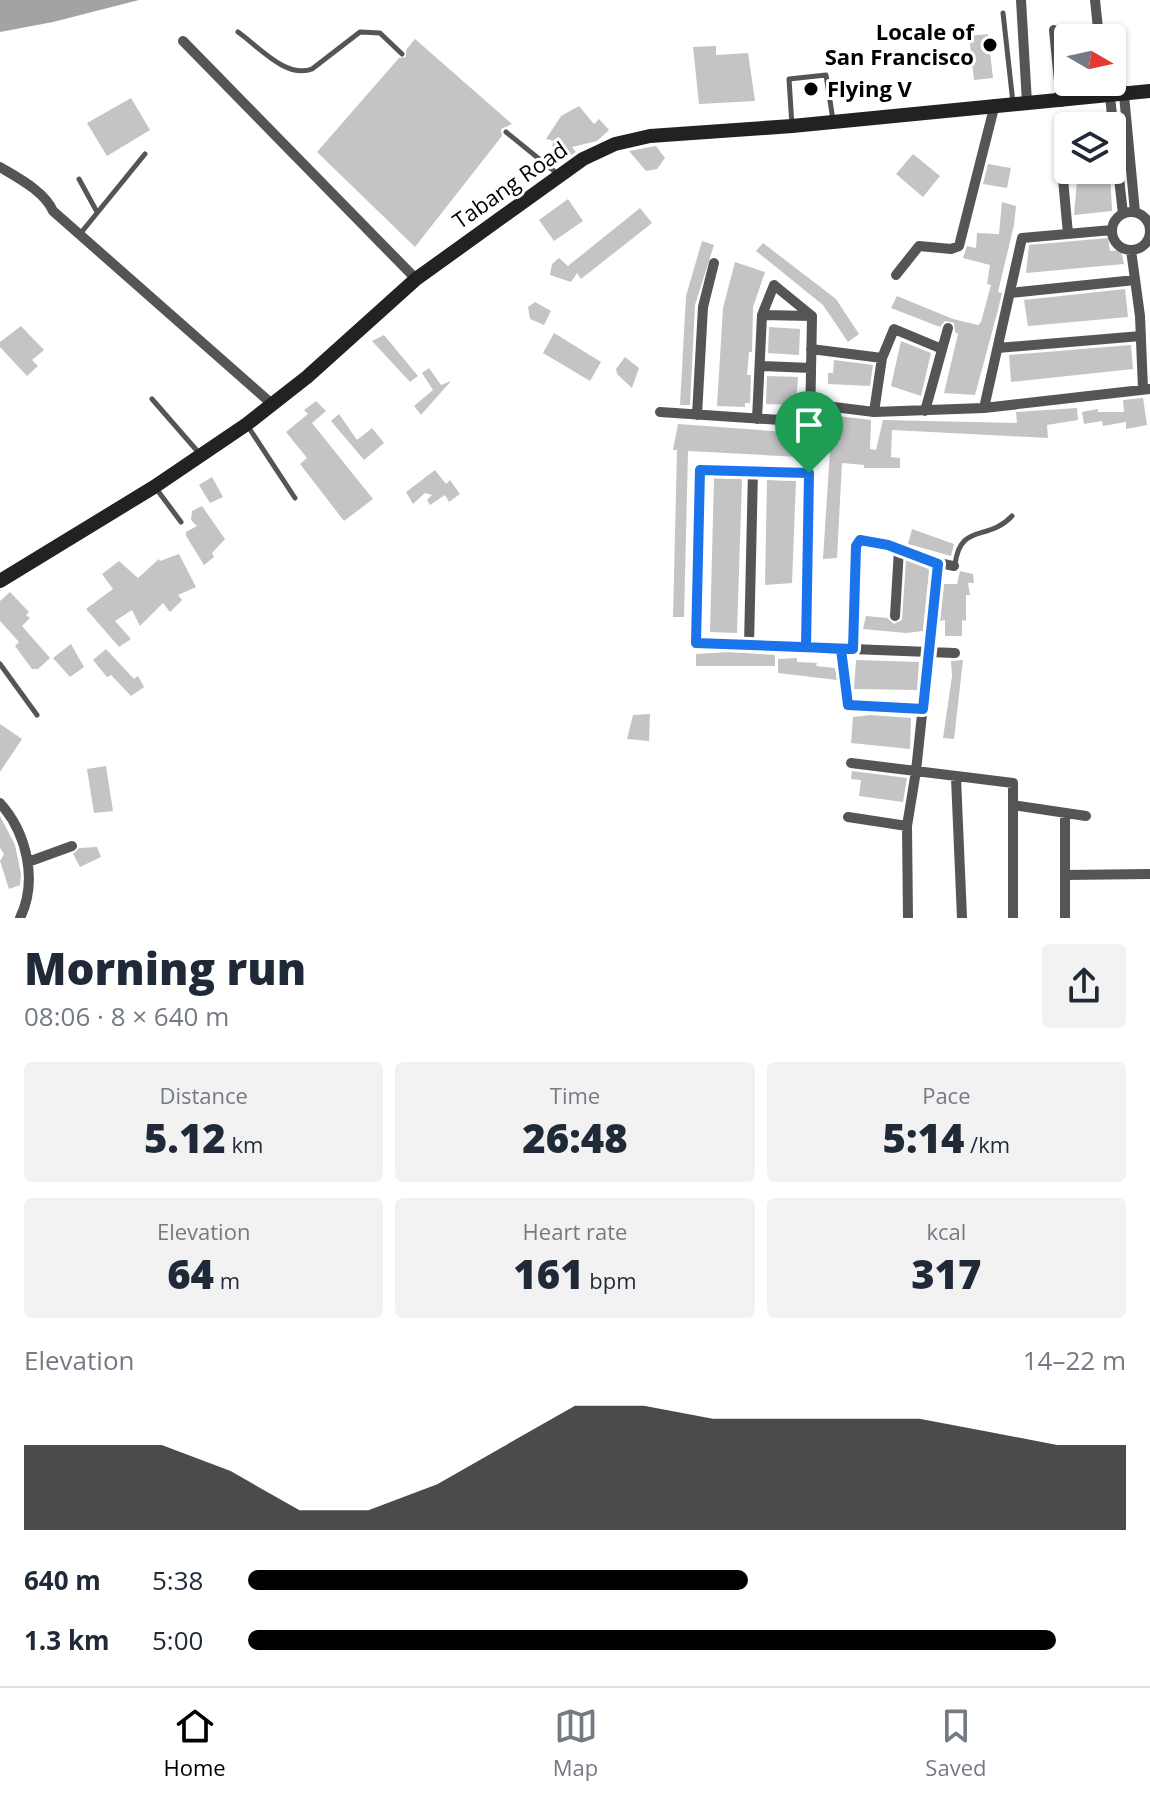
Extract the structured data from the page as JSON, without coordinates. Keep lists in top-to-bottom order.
{
  "streets": {
    "main road": ["Tabang Road"]
  },
  "places": ["Locale of San Francisco", "Flying V"],
  "north": "right",
  "page": {
    "heading": ["Morning run", "08:06 · 8 × 640 m"],
    "stats": [
      ["Distance", "5.12 km"],
      ["Time", "26:48"],
      ["Pace", "5:14 /km"],
      ["Elevation", "64 m"],
      ["Heart rate", "161 bpm"],
      ["kcal", "317"]
    ],
    "chart": ["Elevation", "14–22 m"],
    "list": [
      {
        "name": "640 m",
        "note": "5:38"
      },
      {
        "name": "1.3 km",
        "note": "5:00"
      }
    ],
    "tabs": ["Home", "Map", "Saved"]
  }
}
